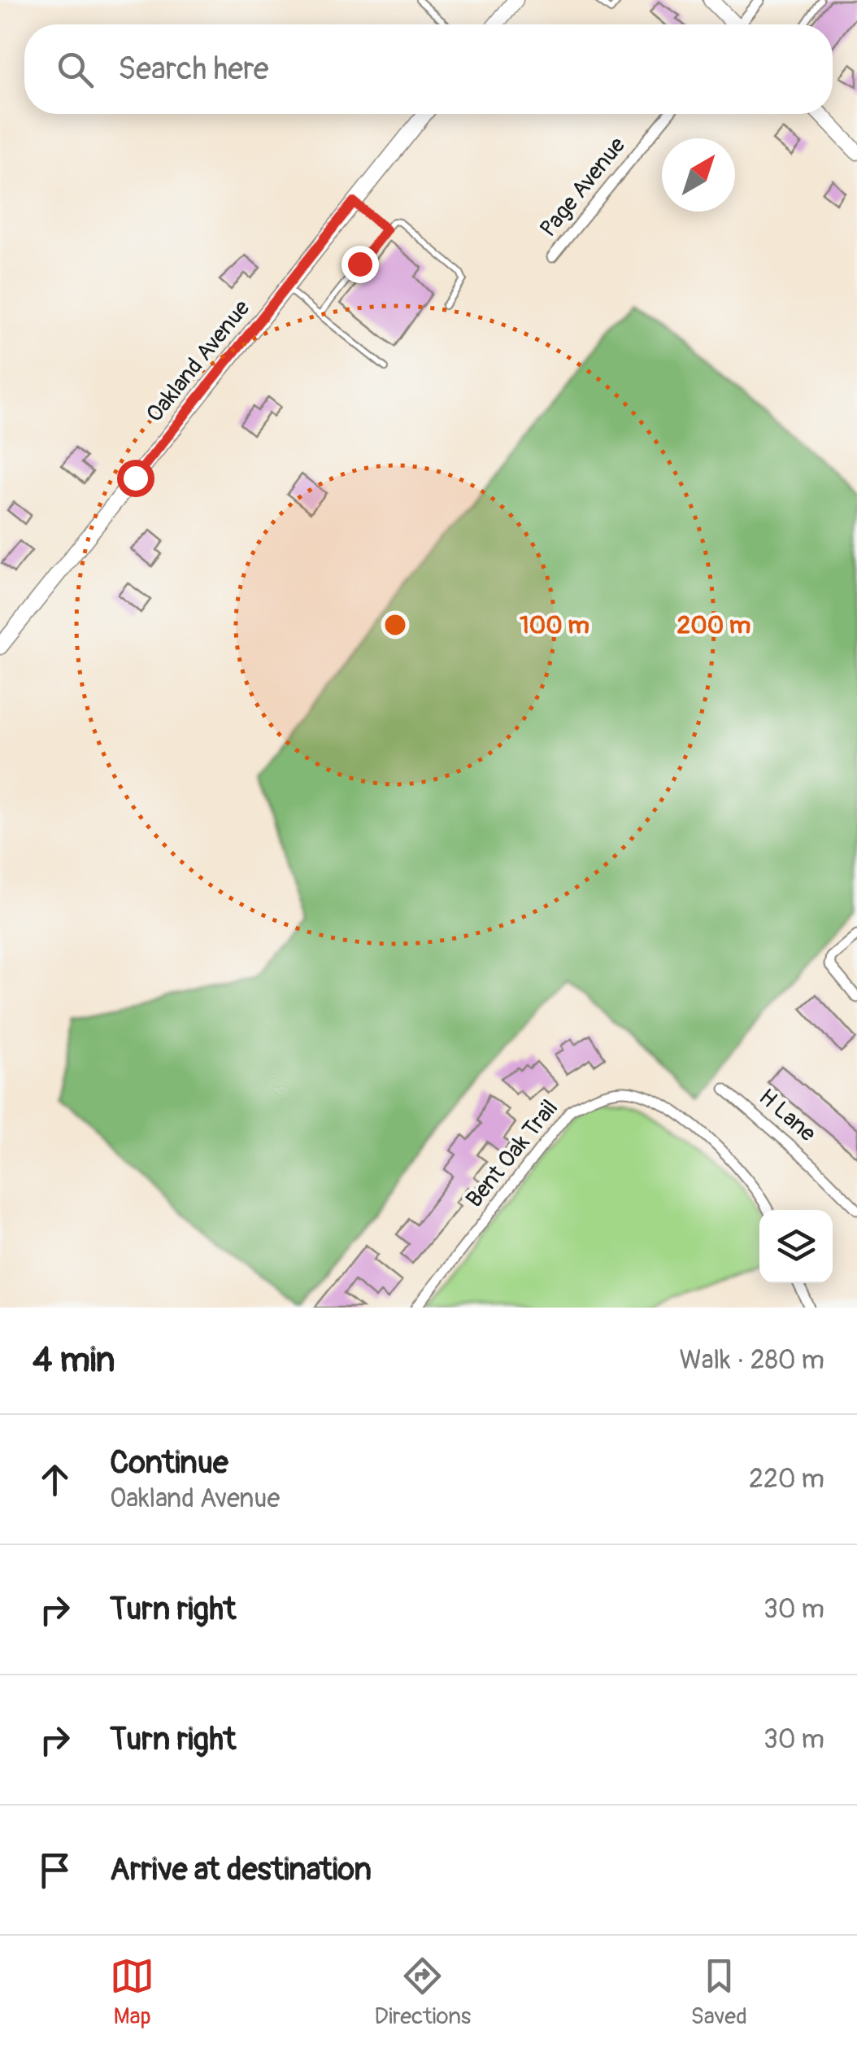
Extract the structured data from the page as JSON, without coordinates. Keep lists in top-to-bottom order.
{
  "streets": {
    "street": [
      "Page Avenue",
      "Oakland Avenue",
      "H Lane",
      "Bent Oak Trail"
    ]
  },
  "north": "top right",
  "page": {
    "search": "Search here",
    "heading": ["4 min", "Walk · 280 m"],
    "list": [
      ["Continue", "Oakland Avenue", "220 m"],
      ["Turn right", "30 m"],
      ["Turn right", "30 m"],
      "Arrive at destination"
    ],
    "nav": ["Map", "Directions", "Saved"]
  },
  "rings": ["100 m", "200 m"]
}
